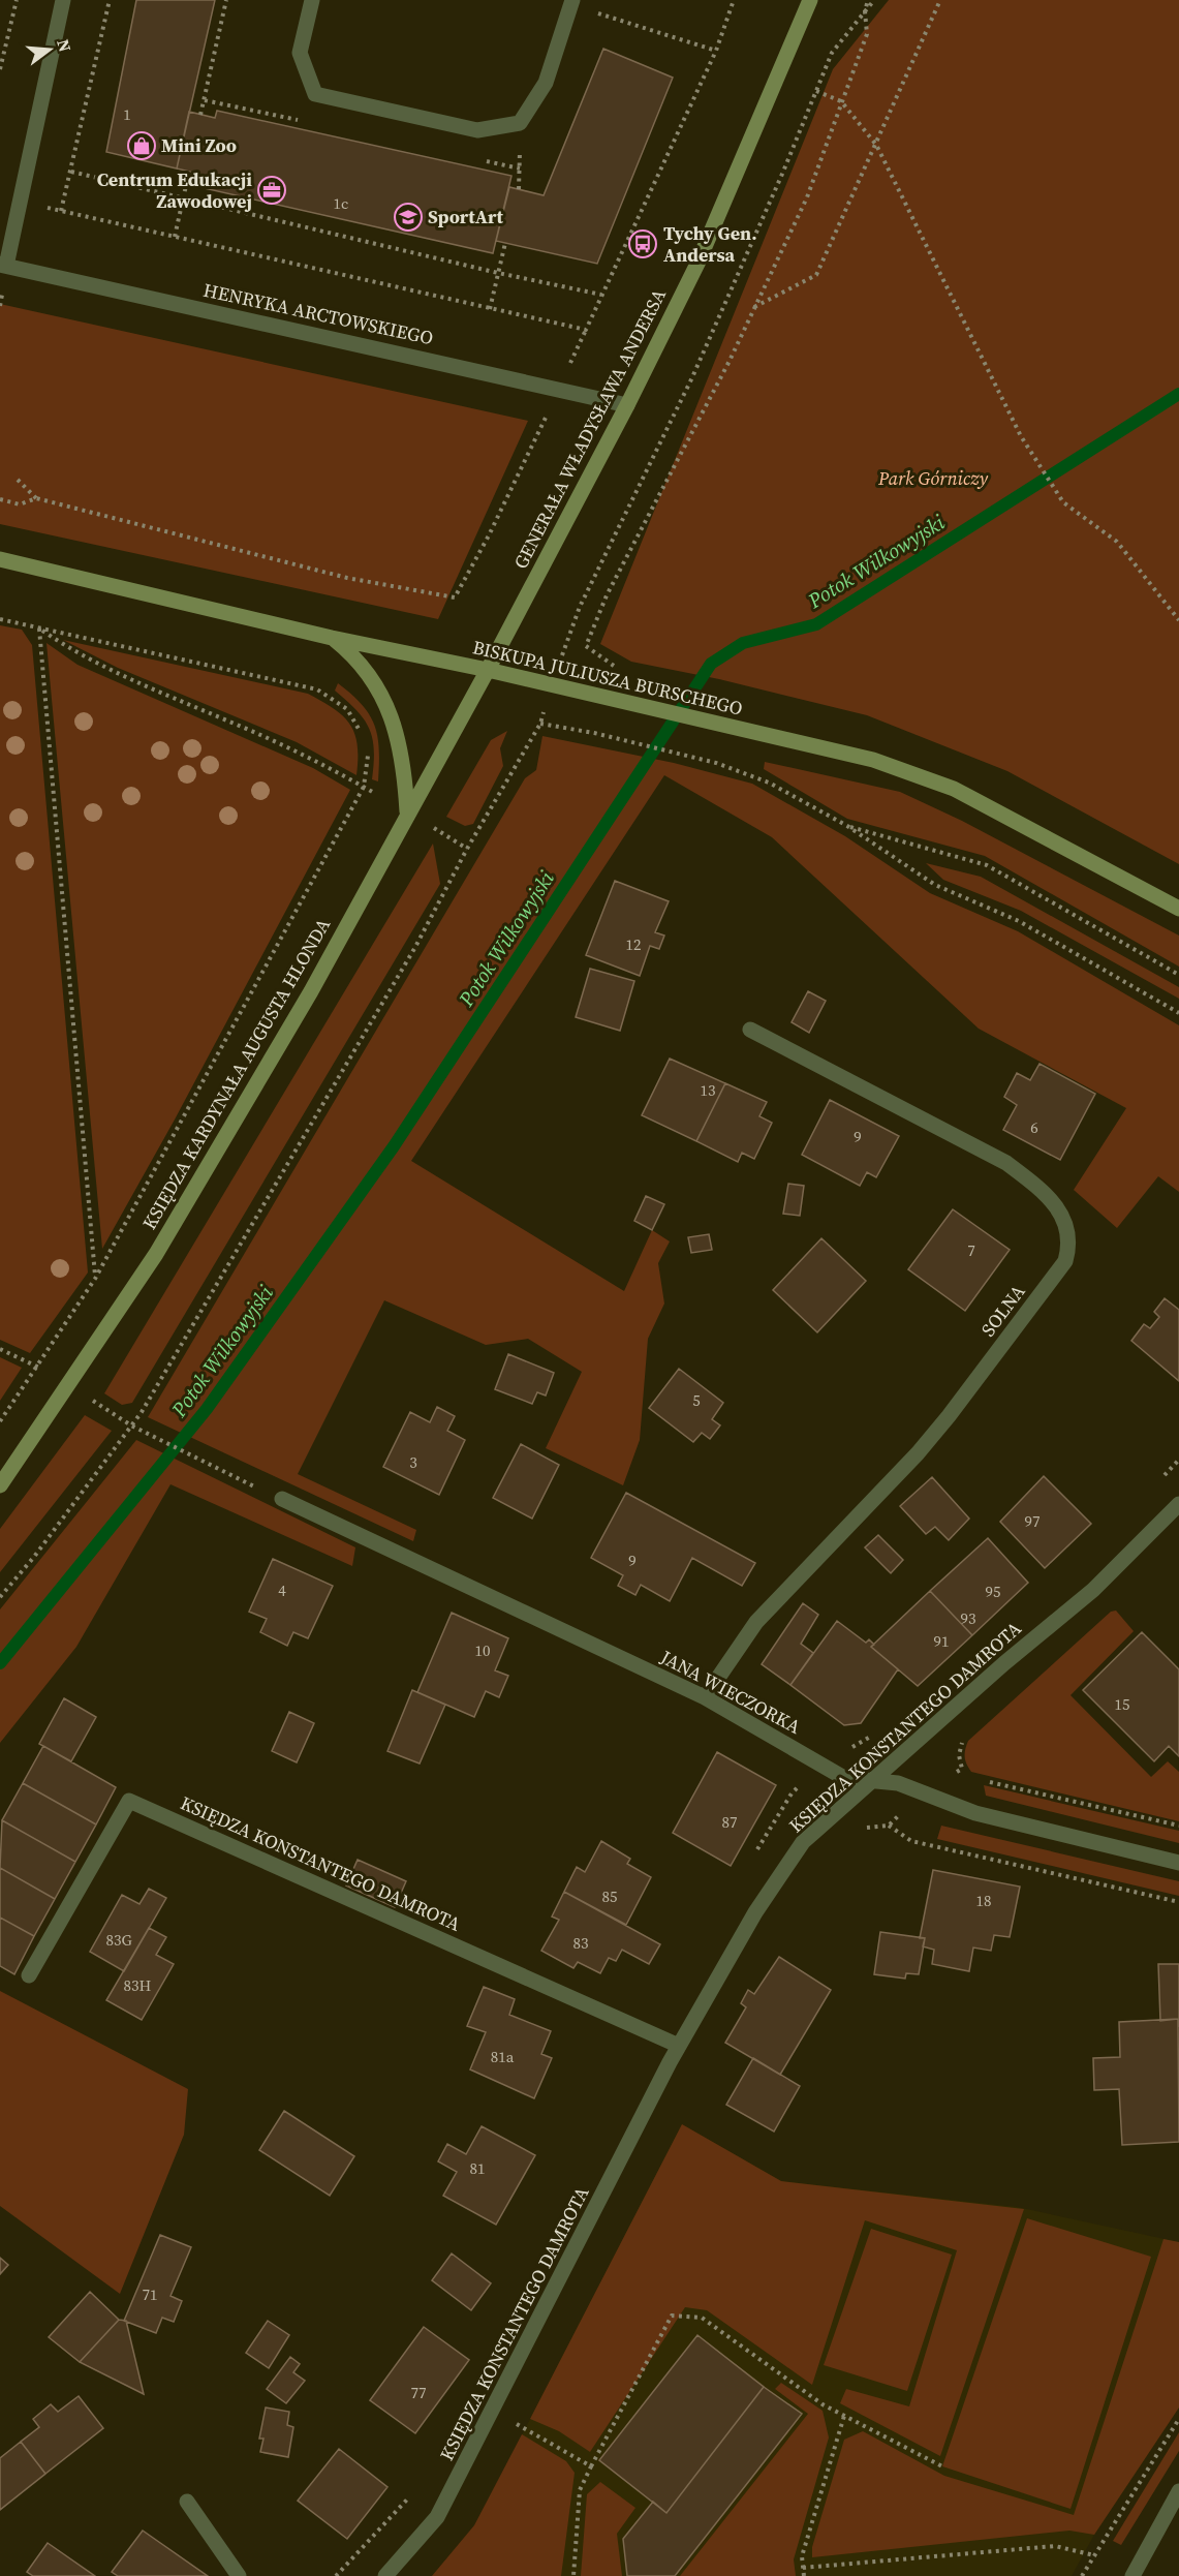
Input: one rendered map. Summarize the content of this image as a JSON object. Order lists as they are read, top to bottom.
{
  "streets": {
    "street": [
      "HENRYKA ARCTOWSKIEGO",
      "GENERAŁA WŁADYSŁAWA ANDERSA",
      "BISKUPA JULIUSZA BURSCHEGO",
      "KSIĘDZA KARDYNAŁA AUGUSTA HLONDA",
      "SOLNA",
      "JANA WIECZORKA",
      "KSIĘDZA KONSTANTEGO DAMROTA"
    ]
  },
  "crossings": [
    ["HENRYKA ARCTOWSKIEGO", "GENERAŁA WŁADYSŁAWA ANDERSA"],
    ["GENERAŁA WŁADYSŁAWA ANDERSA", "BISKUPA JULIUSZA BURSCHEGO"],
    ["GENERAŁA WŁADYSŁAWA ANDERSA", "KSIĘDZA KARDYNAŁA AUGUSTA HLONDA"],
    ["BISKUPA JULIUSZA BURSCHEGO", "KSIĘDZA KARDYNAŁA AUGUSTA HLONDA"],
    ["SOLNA", "JANA WIECZORKA"],
    ["JANA WIECZORKA", "KSIĘDZA KONSTANTEGO DAMROTA"]
  ],
  "water": ["Potok Wilkowyjski"],
  "parks": ["Park Górniczy"],
  "places": {
    "shop": ["Mini Zoo"],
    "office": ["Centrum Edukacji Zawodowej"],
    "school or university": ["SportArt"],
    "bus stop": ["Tychy Gen. Andersa"]
  },
  "house_numbers": [
    "1",
    "1c",
    "12",
    "13",
    "6",
    "9",
    "7",
    "5",
    "3",
    "97",
    "9",
    "4",
    "95",
    "93",
    "91",
    "10",
    "15",
    "87",
    "85",
    "18",
    "83G",
    "83",
    "83H",
    "81a",
    "81",
    "71",
    "77"
  ],
  "north": "right"
}
